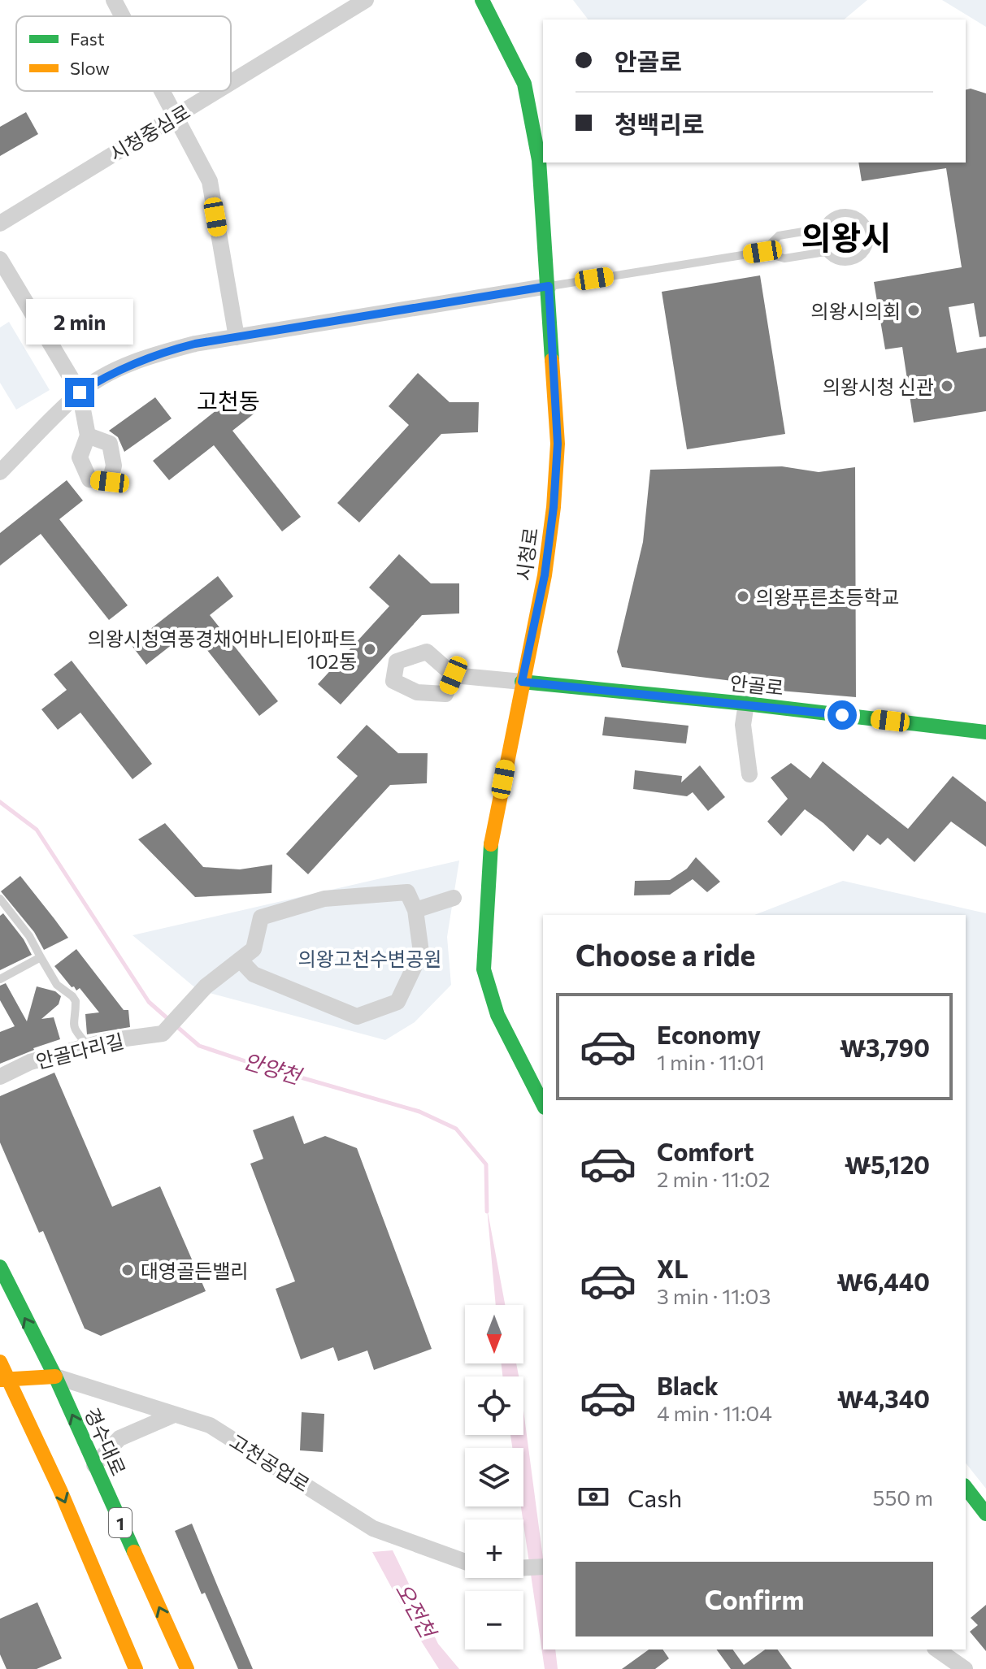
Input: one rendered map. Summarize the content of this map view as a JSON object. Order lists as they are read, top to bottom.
{
  "streets": {
    "street": [
      "시청중심로",
      "시청로",
      "안골로",
      "안골다리길",
      "경수대로",
      "고천공업로",
      "1"
    ]
  },
  "crossings": [
    ["시청로", "안골로"],
    ["경수대로", "고천공업로"]
  ],
  "districts": ["의왕시", "고천동"],
  "water": ["안양천", "오전천"],
  "parks": ["의왕고천수변공원"],
  "places": [
    "의왕시의회",
    "의왕시청 신관",
    "의왕푸른초등학교",
    "의왕시청역풍경채어바니티아파트 102동",
    "대영골든밸리"
  ],
  "legend": ["Fast", "Slow"],
  "north": "bottom",
  "page": {
    "banner": ["안골로", "청백리로"],
    "bubble": "2 min",
    "heading": "Choose a ride",
    "list": [
      {
        "name": "Economy",
        "note": "1 min · 11:01",
        "value": "₩3,790"
      },
      {
        "name": "Comfort",
        "note": "2 min · 11:02",
        "value": "₩5,120"
      },
      {
        "name": "XL",
        "note": "3 min · 11:03",
        "value": "₩6,440"
      },
      {
        "name": "Black",
        "note": "4 min · 11:04",
        "value": "₩4,340"
      }
    ],
    "map_buttons": ["+", "−"],
    "pay": ["Cash", "550 m"],
    "buttons": "Confirm"
  }
}
